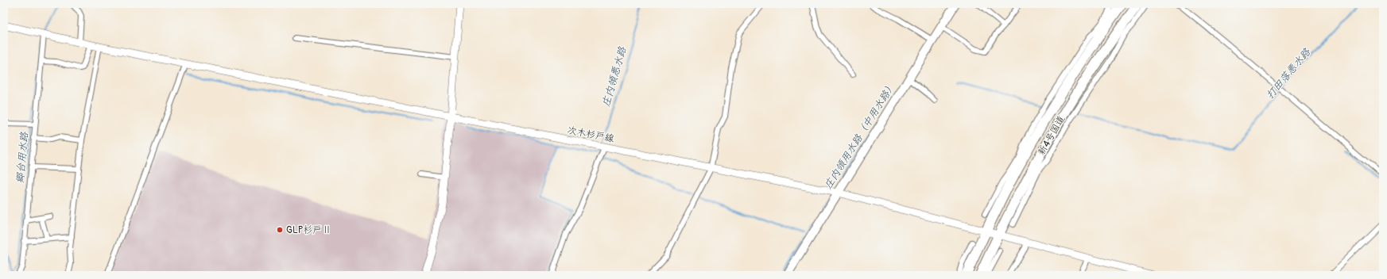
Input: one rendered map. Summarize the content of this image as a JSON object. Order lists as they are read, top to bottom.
{
  "streets": {
    "highway": ["新4号国道"],
    "street": ["次木杉戸線"]
  },
  "crossings": [
    ["次木杉戸線", "新4号国道"]
  ],
  "water": [
    "打田落悪水路",
    "庄内領悪水路",
    "庄内領用水路（中用水路）",
    "郷台用水路"
  ],
  "places": ["GLP杉戸Ⅱ"]
}
